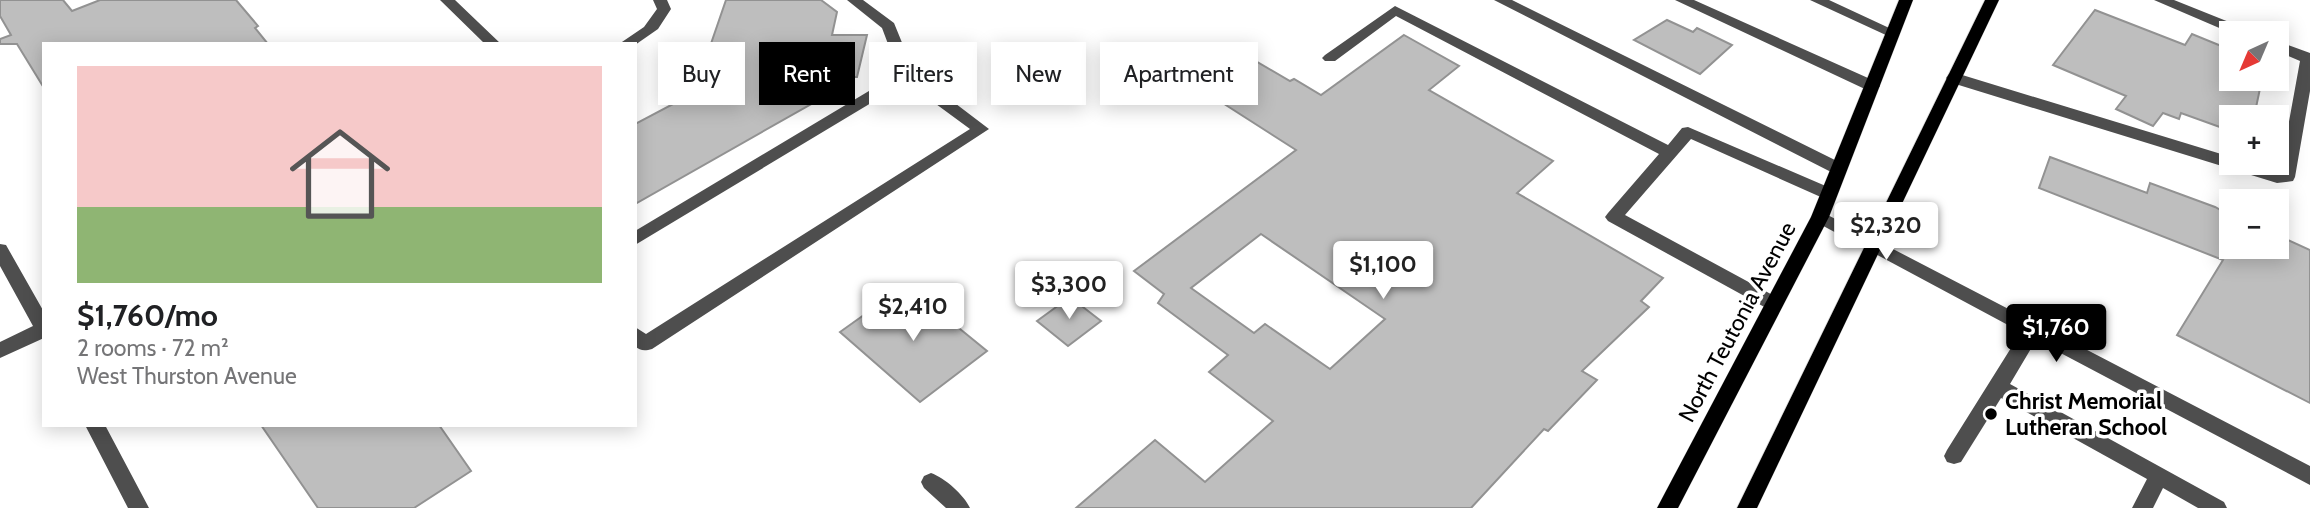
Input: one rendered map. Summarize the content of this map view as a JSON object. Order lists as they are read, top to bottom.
{
  "streets": {
    "main road": ["North Teutonia Avenue"]
  },
  "places": ["Christ Memorial Lutheran School"],
  "north": "bottom left",
  "page": {
    "map_buttons": ["+", "−"],
    "chip": [
      "Buy",
      "Rent",
      "Filters",
      "New",
      "Apartment"
    ],
    "list": [
      {
        "name": "$1,760/mo",
        "note": "2 rooms · 72 m² · West Thurston Avenue"
      }
    ],
    "price": [
      "$2,320",
      "$1,100",
      "$3,300",
      "$2,410",
      "$1,760"
    ]
  }
}
